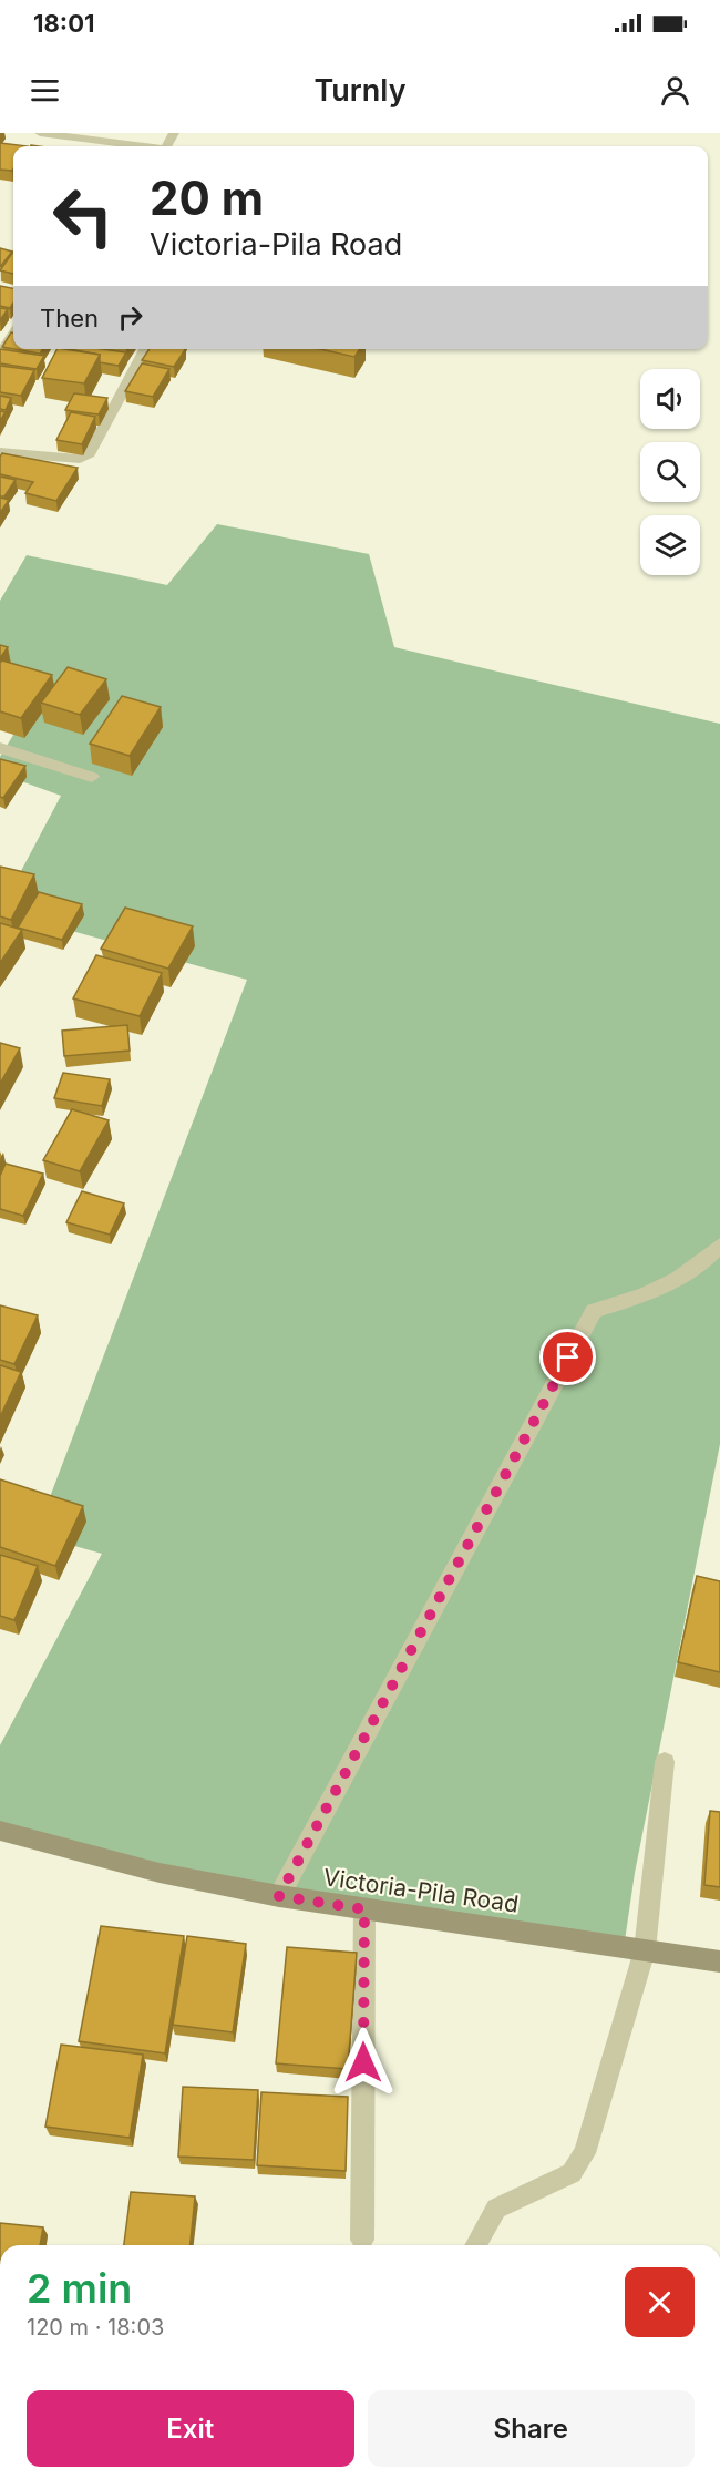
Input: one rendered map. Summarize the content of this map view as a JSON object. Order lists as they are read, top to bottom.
{
  "streets": {
    "main road": ["Victoria-Pila Road"]
  },
  "page": {
    "status": "18:01",
    "header": "Turnly",
    "turn": ["20 m", "Victoria-Pila Road"],
    "then": "Then",
    "heading": ["2 min", "120 m · 18:03"],
    "buttons": ["Exit", "Share"]
  }
}
